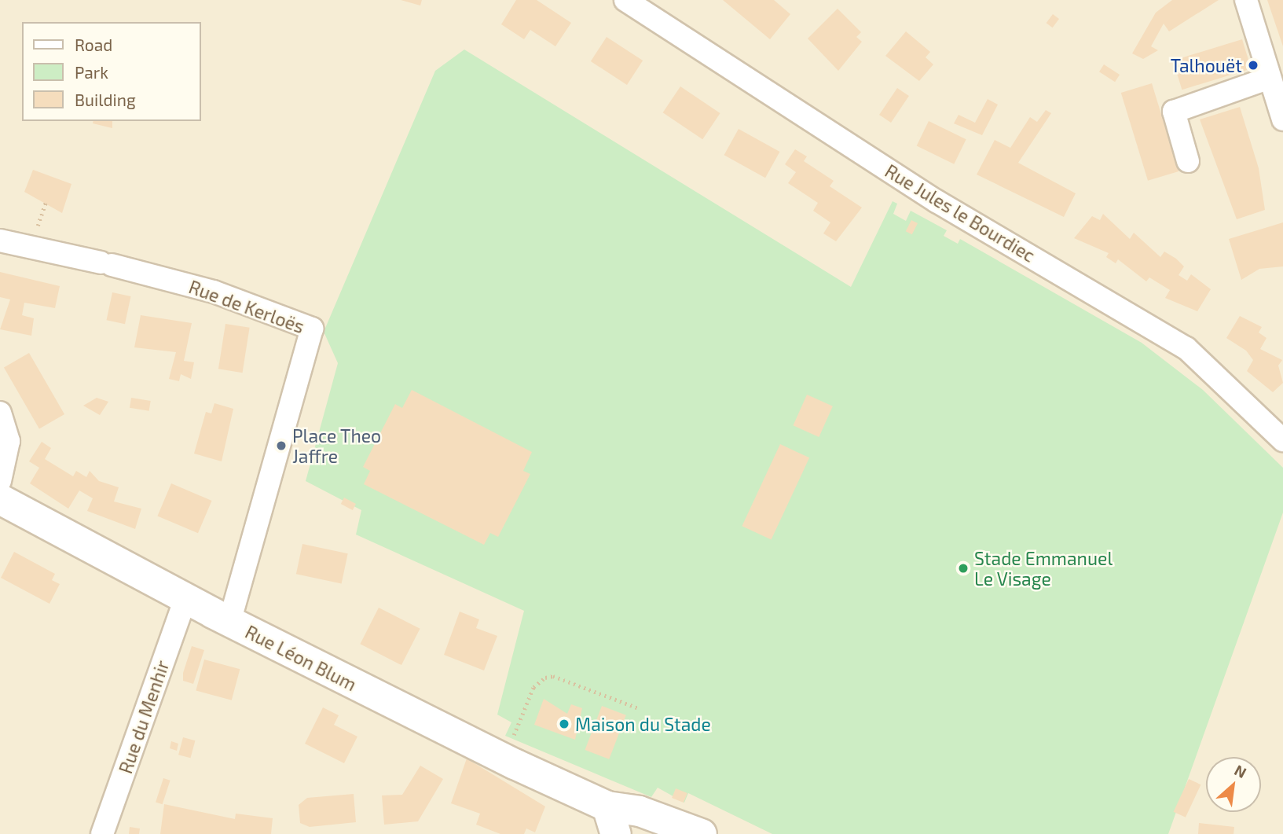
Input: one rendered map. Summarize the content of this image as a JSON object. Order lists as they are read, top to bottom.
{
  "streets": {
    "street": [
      "Rue Jules le Bourdiec",
      "Rue de Kerloës",
      "Rue Léon Blum",
      "Rue du Menhir"
    ]
  },
  "crossings": [
    ["Rue de Kerloës", "Rue Léon Blum"],
    ["Rue Léon Blum", "Rue du Menhir"]
  ],
  "places": [
    "Talhouët",
    "Place Theo Jaffre",
    "Stade Emmanuel Le Visage",
    "Maison du Stade"
  ],
  "legend": ["Road", "Park", "Building"],
  "north": "top right"
}
